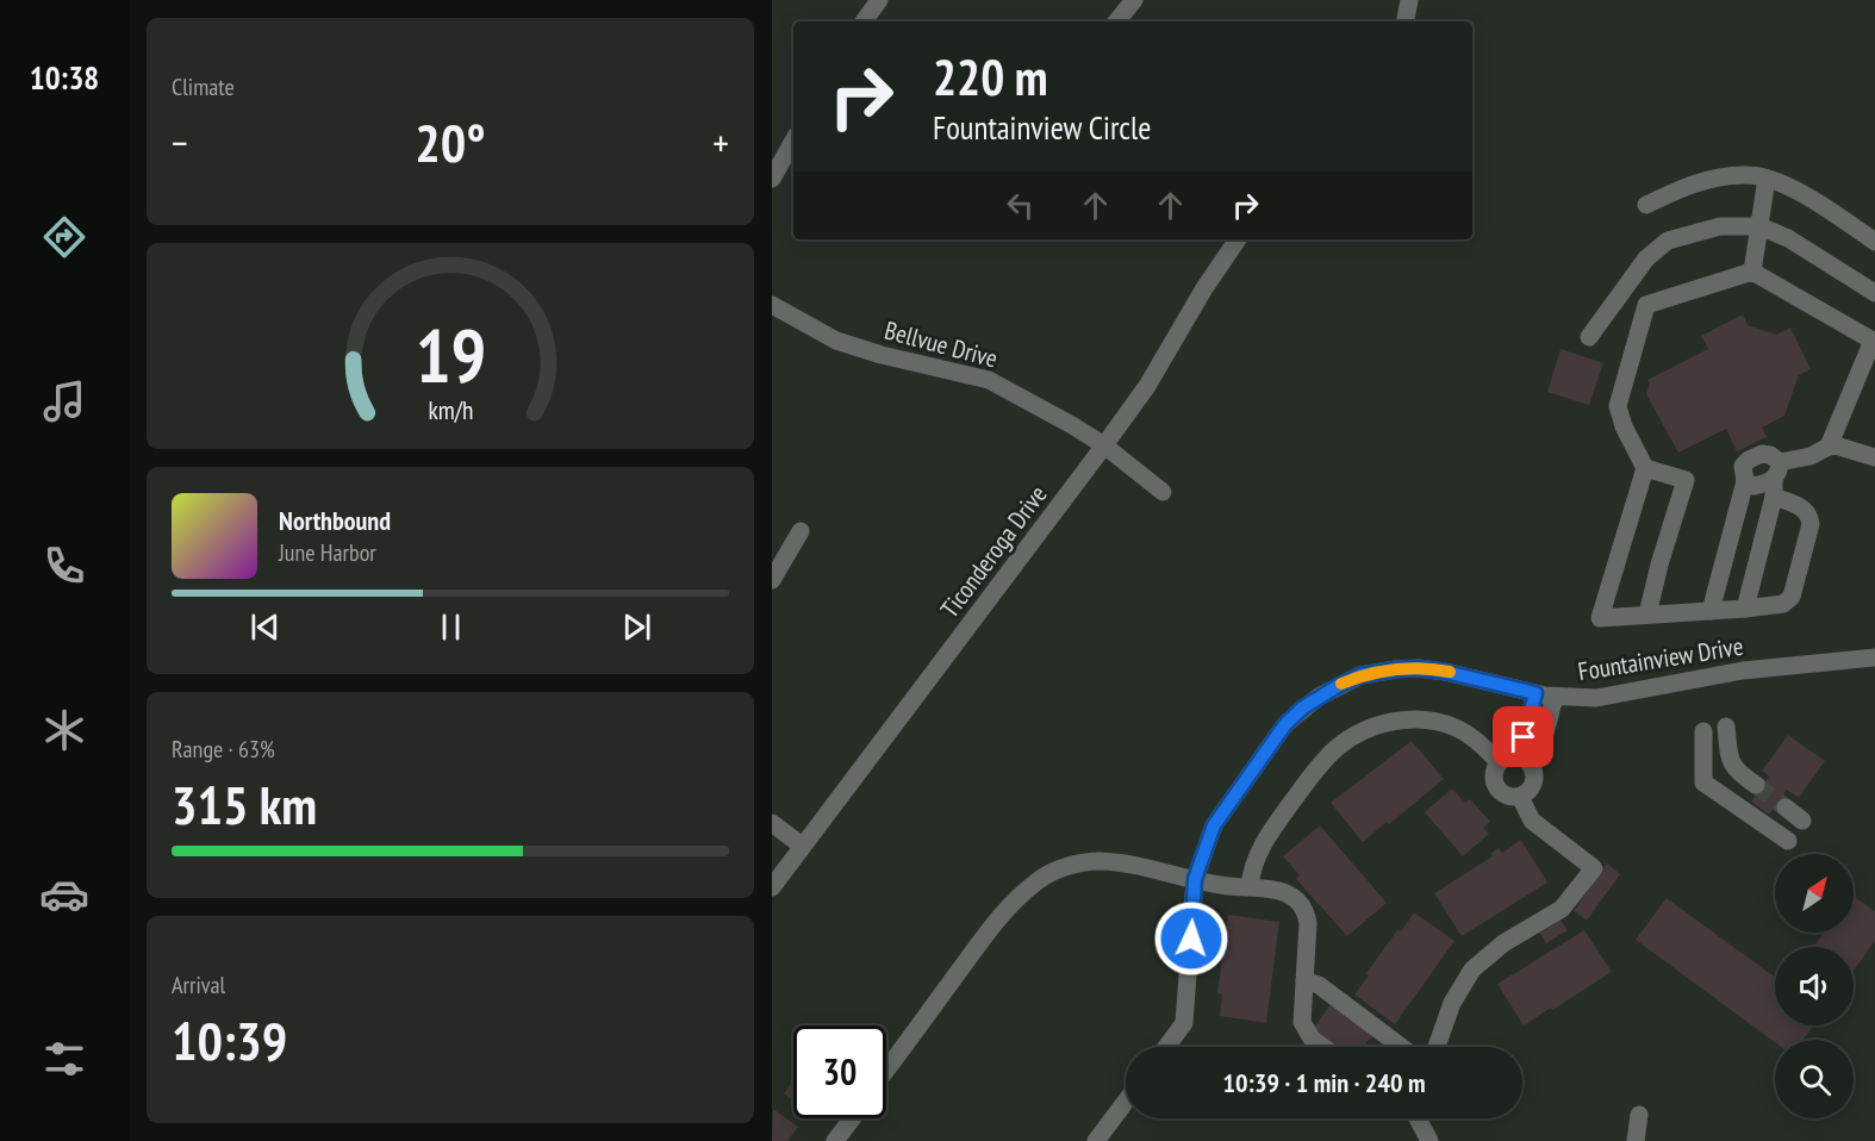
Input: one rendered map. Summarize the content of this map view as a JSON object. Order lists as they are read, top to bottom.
{
  "streets": {
    "street": ["Bellvue Drive", "Ticonderoga Drive", "Fountainview Drive"]
  },
  "crossings": [
    ["Bellvue Drive", "Ticonderoga Drive"]
  ],
  "north": "top right",
  "page": {
    "tabs": "10:38",
    "tile": [
      "Climate",
      ["Range · 63%", "315 km"],
      ["Arrival", "10:39"]
    ],
    "turn": ["220 m", "Fountainview Circle"],
    "heat": ["−", "20°", "+"],
    "song": ["Northbound", "June Harbor"],
    "limit": "30",
    "trip": "10:39 · 1 min · 240 m",
    "gauge": ["19", "km/h"]
  }
}
